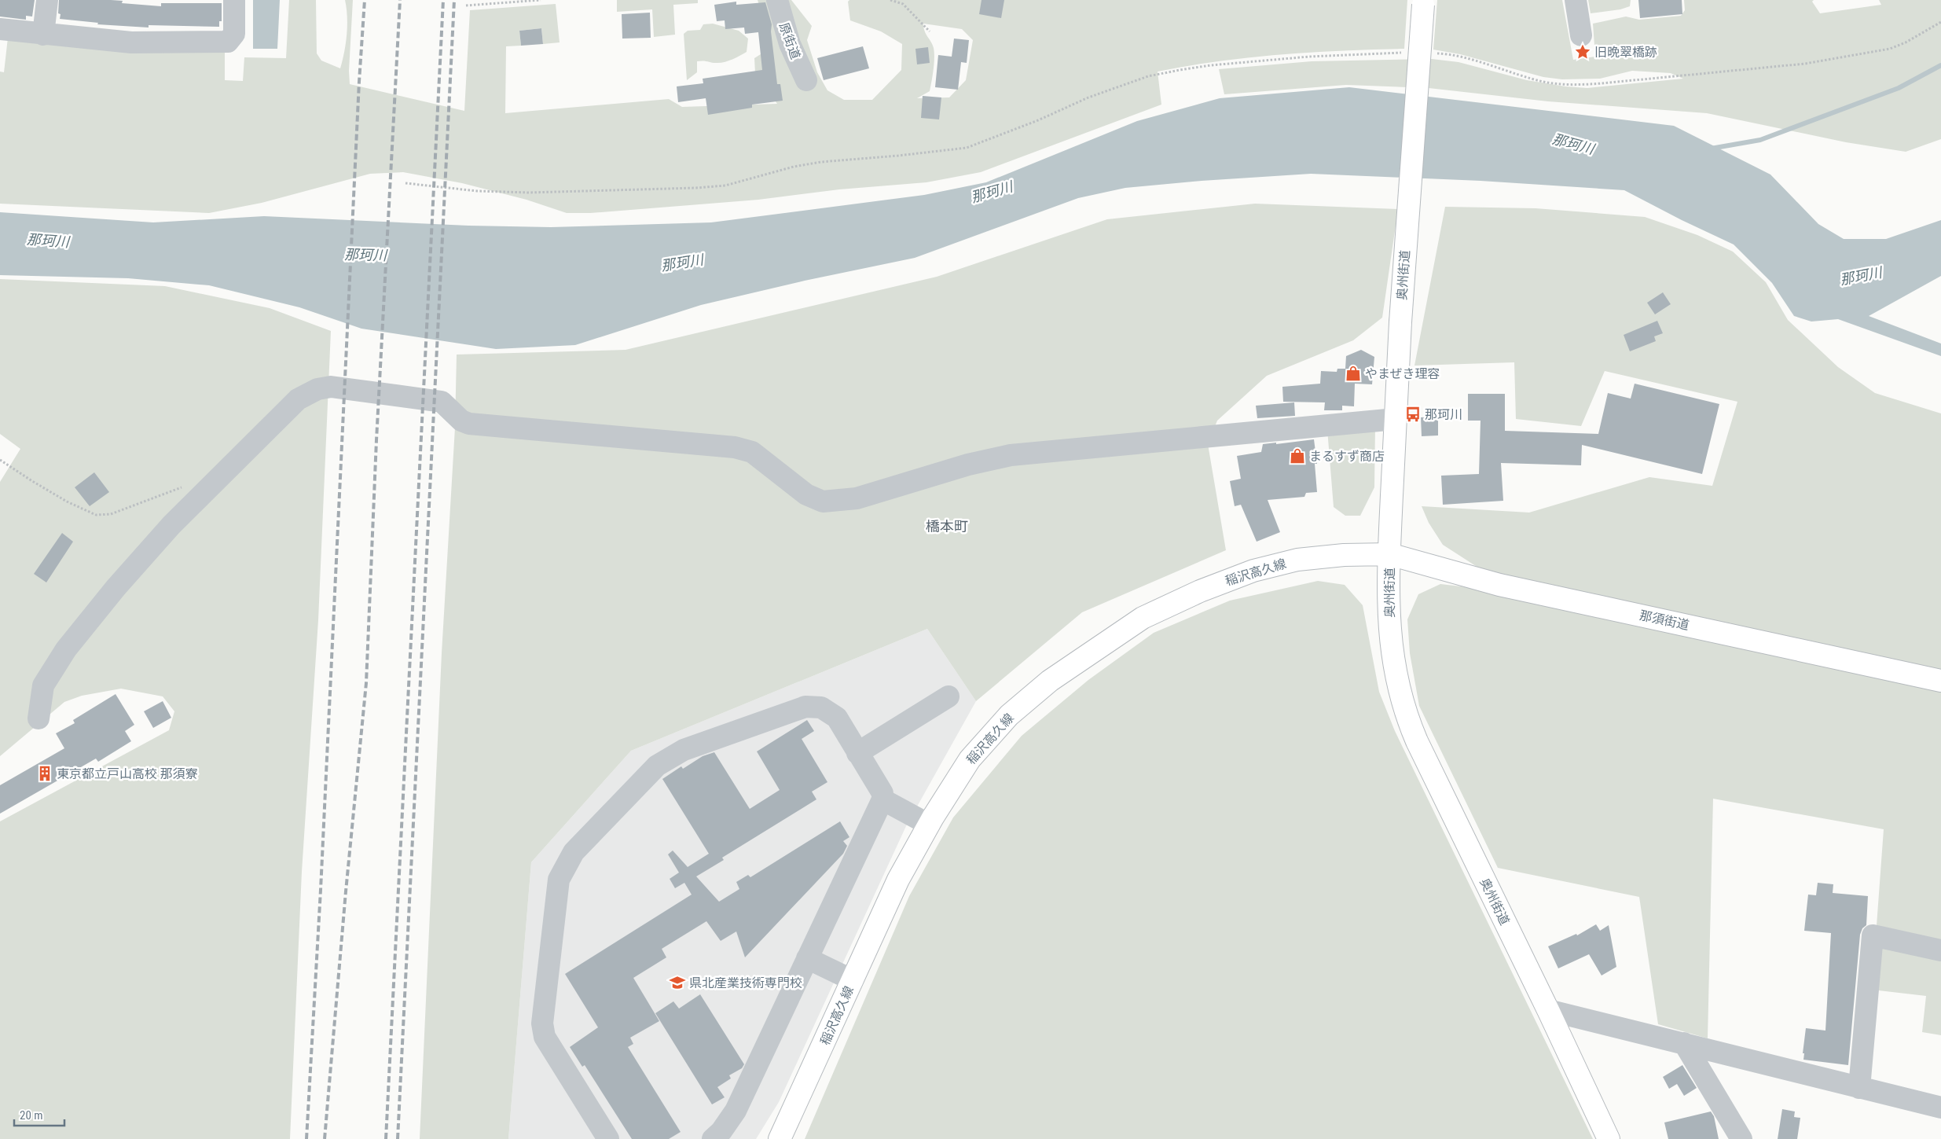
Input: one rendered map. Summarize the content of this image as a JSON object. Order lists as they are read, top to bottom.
{
  "streets": {
    "main road": ["奥州街道", "稲沢高久線", "那須街道"],
    "street": ["原街道"]
  },
  "crossings": [
    ["奥州街道", "稲沢高久線"],
    ["奥州街道", "那須街道"],
    ["稲沢高久線", "那須街道"]
  ],
  "districts": ["橋本町"],
  "water": ["那珂川"],
  "places": {
    "place": ["旧晩翠橋跡"],
    "shop": ["やまぜき理容", "まるすず商店"],
    "bus stop": ["那珂川"],
    "building": ["東京都立戸山高校 那須寮"],
    "school or university": ["県北産業技術専門校"]
  },
  "scale_bar": "20 m"
}
